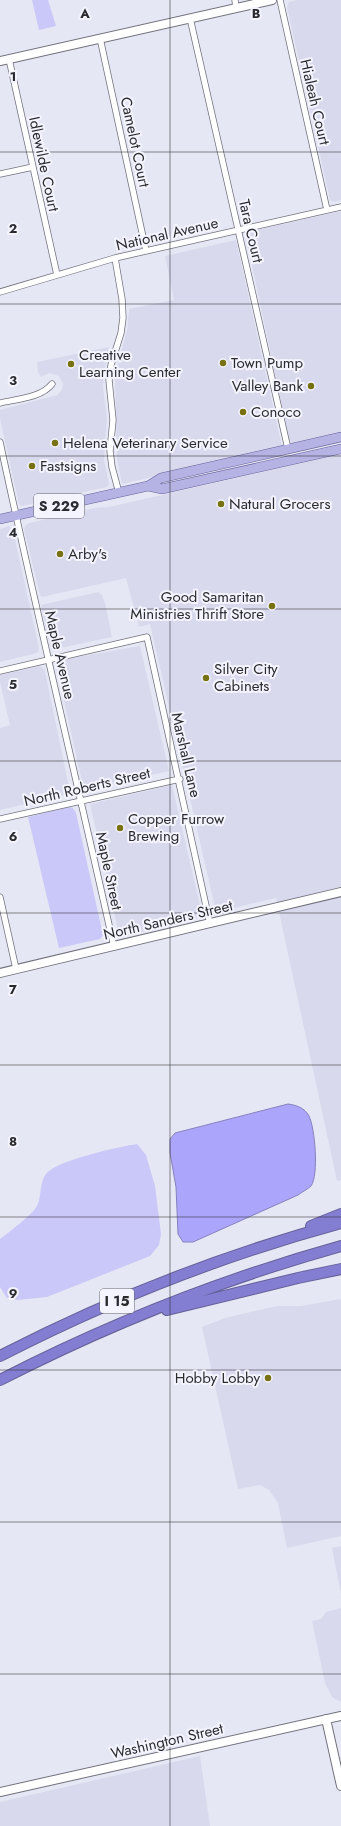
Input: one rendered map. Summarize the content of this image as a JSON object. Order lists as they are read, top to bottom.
{
  "streets": {
    "highway": ["I 15"],
    "main road": ["S 229"],
    "street": [
      "Hialeah Court",
      "Camelot Court",
      "Idlewilde Court",
      "Tara Court",
      "National Avenue",
      "Maple Avenue",
      "Marshall Lane",
      "North Roberts Street",
      "Maple Street",
      "North Sanders Street",
      "Washington Street"
    ]
  },
  "crossings": [
    ["Hialeah Court", "National Avenue"],
    ["Camelot Court", "National Avenue"],
    ["Idlewilde Court", "National Avenue"],
    ["Tara Court", "National Avenue"],
    ["Tara Court", "S 229"],
    ["S 229", "Maple Avenue"],
    ["Maple Avenue", "Marshall Lane"],
    ["Maple Avenue", "North Roberts Street"],
    ["Maple Avenue", "Maple Street"],
    ["Marshall Lane", "North Roberts Street"],
    ["Marshall Lane", "North Sanders Street"],
    ["North Roberts Street", "Maple Street"],
    ["Maple Street", "North Sanders Street"]
  ],
  "places": [
    "Town Pump",
    "Creative Learning Center",
    "Valley Bank",
    "Conoco",
    "Helena Veterinary Service",
    "Fastsigns",
    "Natural Grocers",
    "Arby's",
    "Good Samaritan Ministries Thrift Store",
    "Silver City Cabinets",
    "Copper Furrow Brewing",
    "Hobby Lobby"
  ],
  "grid": {
    "columns": ["A", "B"],
    "rows": [
      "1",
      "2",
      "3",
      "4",
      "5",
      "6",
      "7",
      "8",
      "9"
    ]
  }
}
